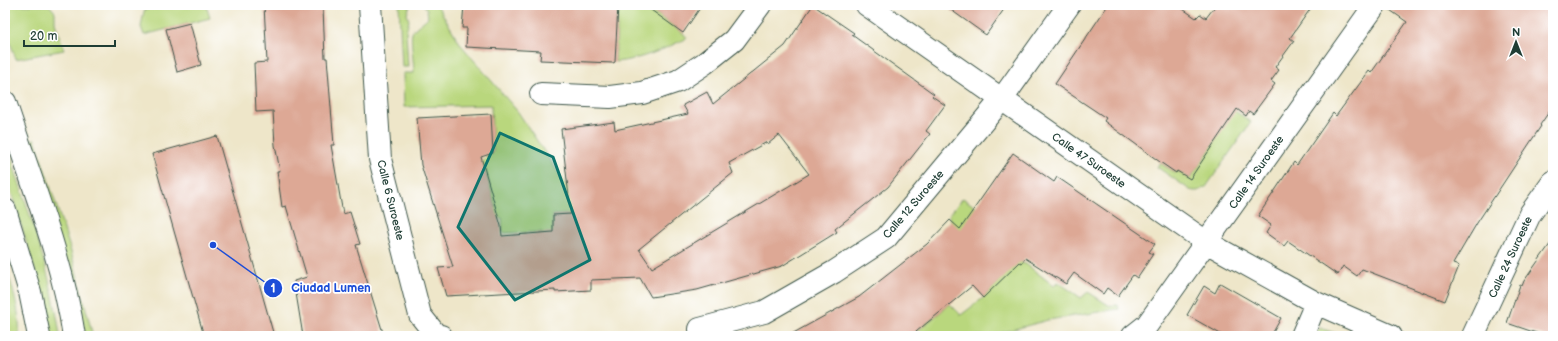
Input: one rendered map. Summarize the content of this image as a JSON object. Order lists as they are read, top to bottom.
{
  "streets": {
    "street": [
      "Calle 47 Suroeste",
      "Calle 14 Suroeste",
      "Calle 6 Suroeste",
      "Calle 12 Suroeste",
      "Calle 24 Suroeste"
    ]
  },
  "crossings": [
    ["Calle 47 Suroeste", "Calle 14 Suroeste"],
    ["Calle 47 Suroeste", "Calle 12 Suroeste"]
  ],
  "places": ["Ciudad Lumen"],
  "scale_bar": "20 m",
  "north": "top"
}
